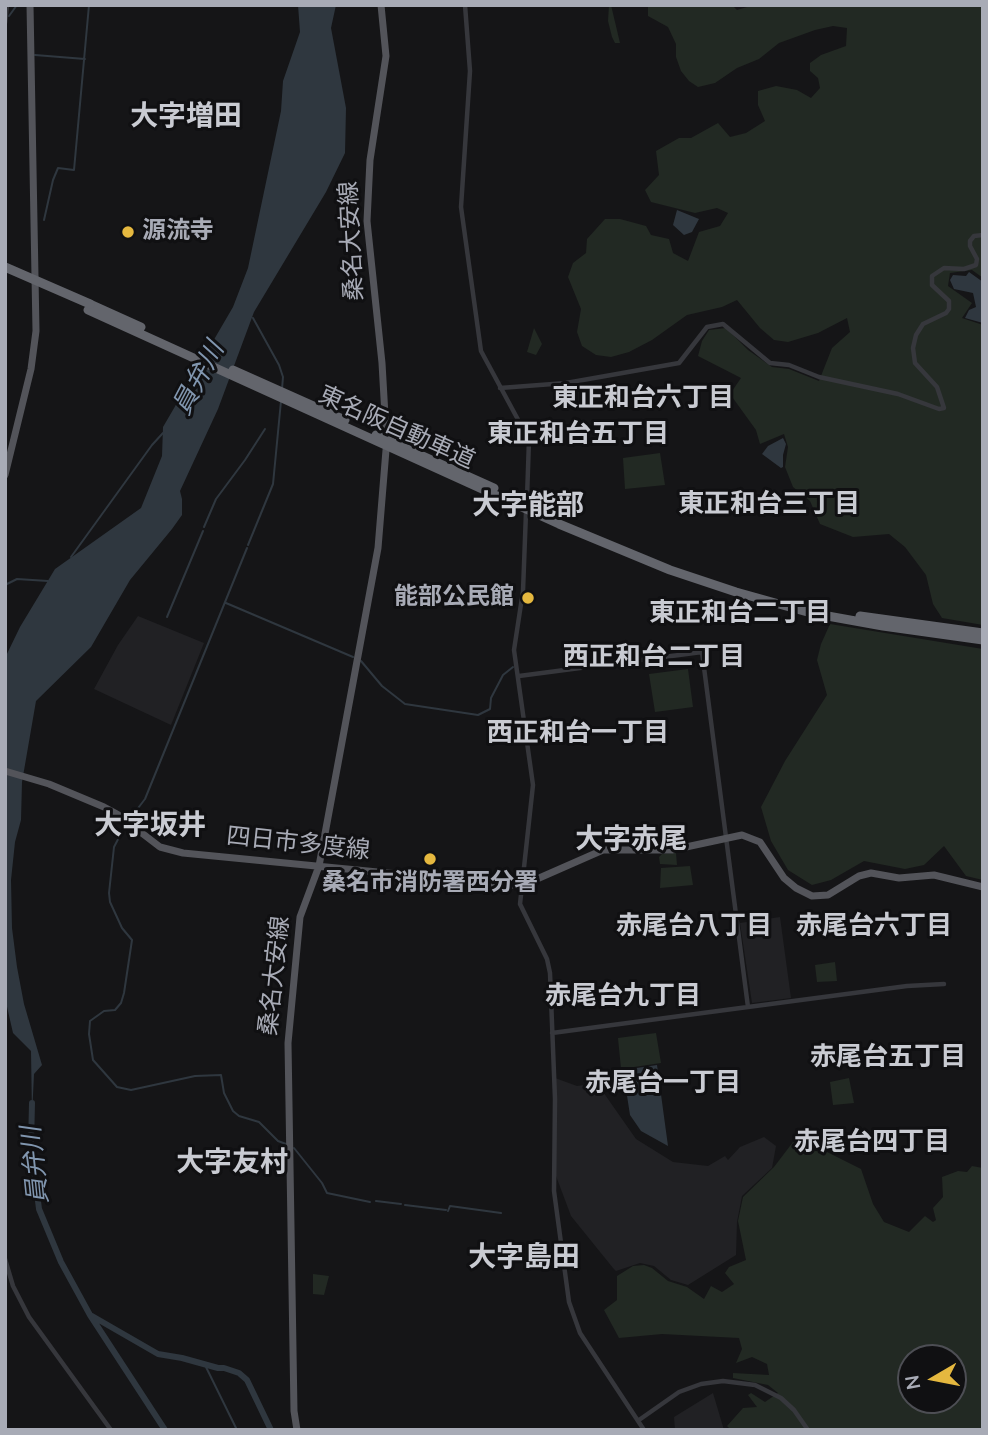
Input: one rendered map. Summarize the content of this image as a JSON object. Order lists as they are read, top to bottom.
{
  "streets": {
    "highway": ["東名阪自動車道"],
    "main road": ["桑名大安線", "四日市多度線"]
  },
  "crossings": [
    ["桑名大安線", "四日市多度線"]
  ],
  "districts": [
    "大字増田",
    "東正和台六丁目",
    "東正和台五丁目",
    "東正和台三丁目",
    "大字能部",
    "東正和台二丁目",
    "西正和台二丁目",
    "西正和台一丁目",
    "大字坂井",
    "大字赤尾",
    "赤尾台八丁目",
    "赤尾台六丁目",
    "赤尾台九丁目",
    "赤尾台五丁目",
    "赤尾台一丁目",
    "赤尾台四丁目",
    "大字友村",
    "大字島田"
  ],
  "water": ["員弁川"],
  "places": ["源流寺", "能部公民館", "桑名市消防署西分署"],
  "north": "left"
}
